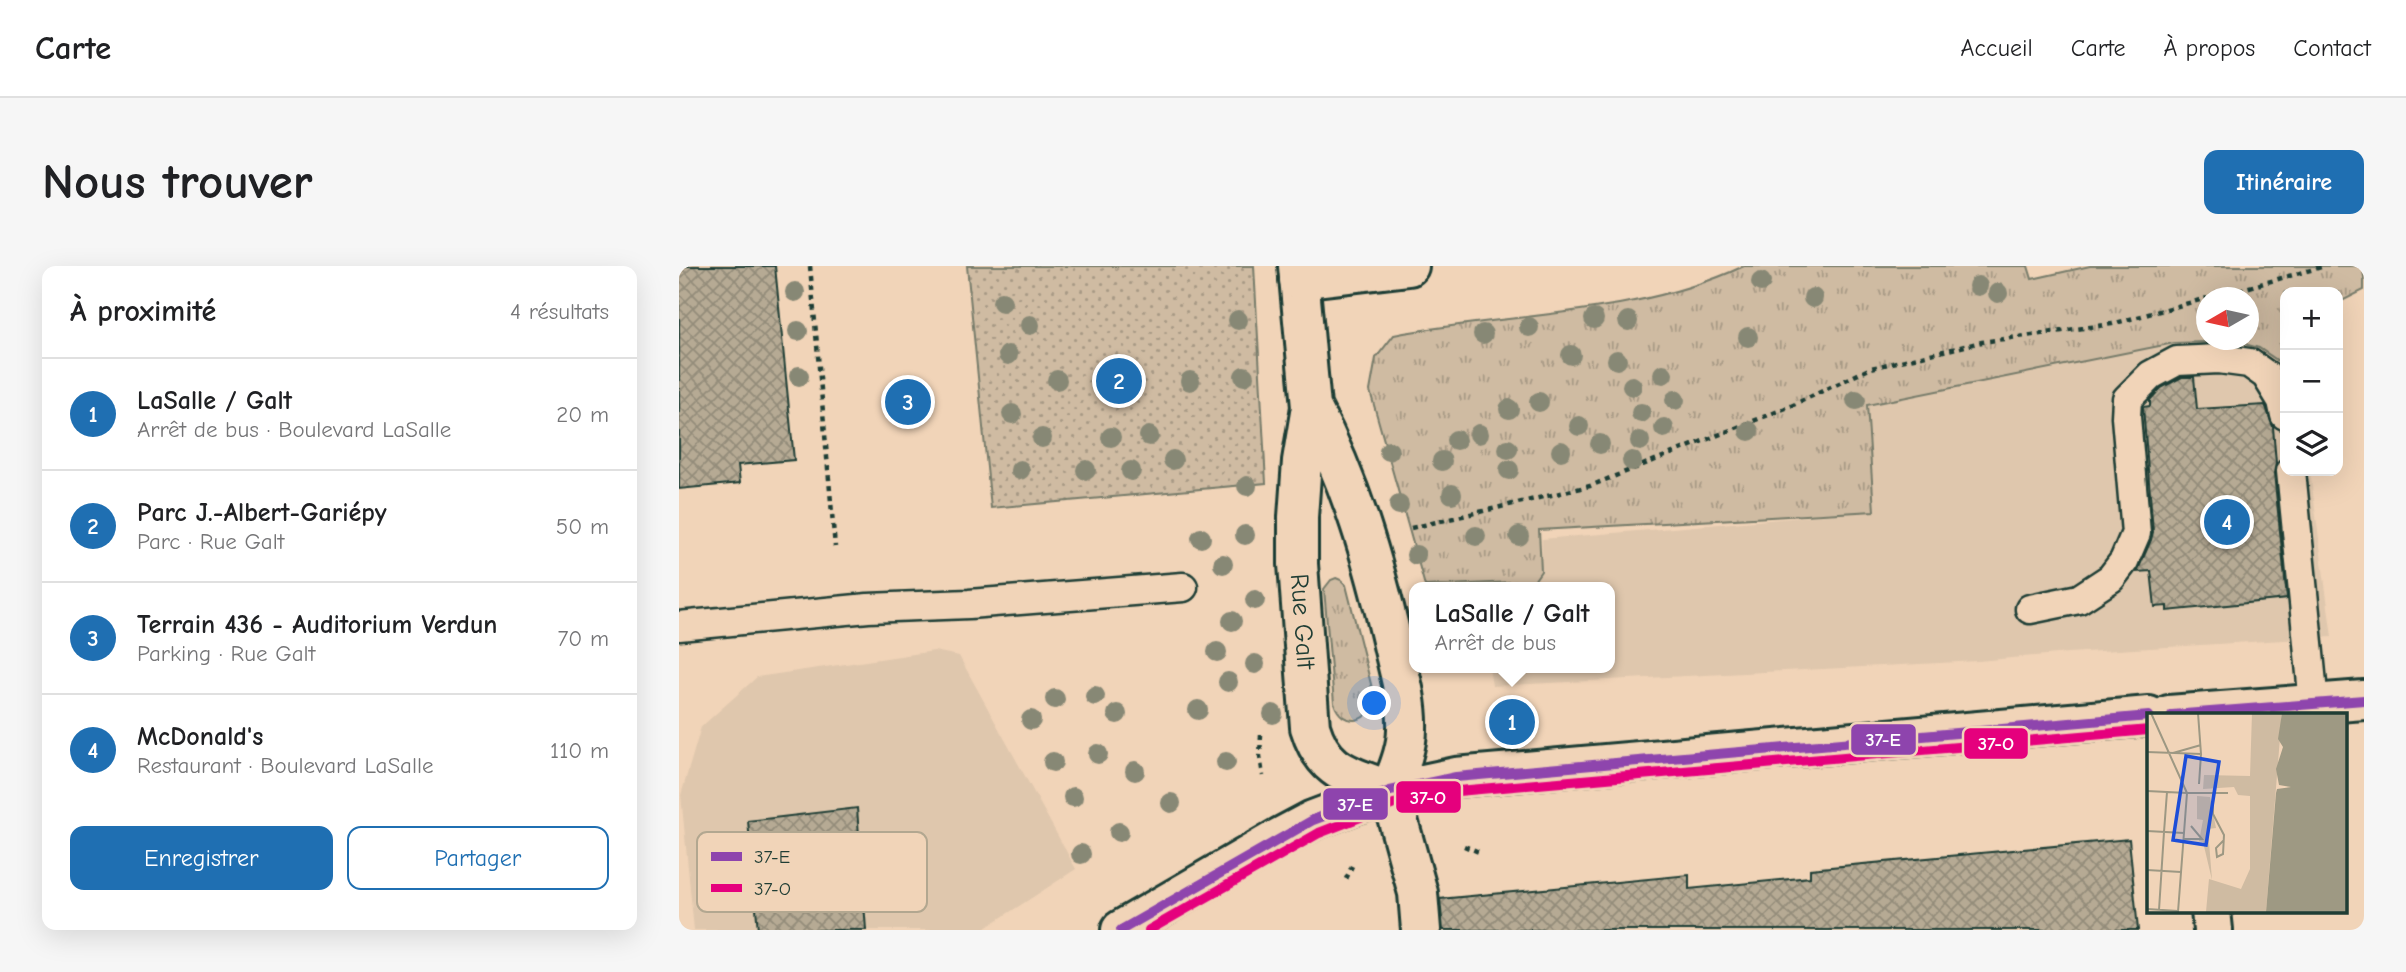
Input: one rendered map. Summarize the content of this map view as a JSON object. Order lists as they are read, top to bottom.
{
  "streets": {
    "main road": ["Rue Galt"]
  },
  "lines": ["transit line 37-E", "transit line 37-O"],
  "legend": ["37-E", "37-O"],
  "north": "left",
  "page": {
    "header": "Carte",
    "nav": [
      "Accueil",
      "Carte",
      "À propos",
      "Contact"
    ],
    "buttons": [
      "Itinéraire",
      ["Enregistrer", "Partager"]
    ],
    "title": "Nous trouver",
    "heading": ["À proximité", "4 résultats"],
    "map_buttons": ["+", "−"],
    "pins": [
      "2",
      "3",
      "4",
      "1"
    ],
    "list": [
      {
        "mark": "1",
        "name": "LaSalle / Galt",
        "note": "Arrêt de bus · Boulevard LaSalle",
        "value": "20 m"
      },
      {
        "mark": "2",
        "name": "Parc J.-Albert-Gariépy",
        "note": "Parc · Rue Galt",
        "value": "50 m"
      },
      {
        "mark": "3",
        "name": "Terrain 436 - Auditorium Verdun",
        "note": "Parking · Rue Galt",
        "value": "70 m"
      },
      {
        "mark": "4",
        "name": "McDonald's",
        "note": "Restaurant · Boulevard LaSalle",
        "value": "110 m"
      }
    ],
    "popup": ["LaSalle / Galt", "Arrêt de bus"]
  }
}
